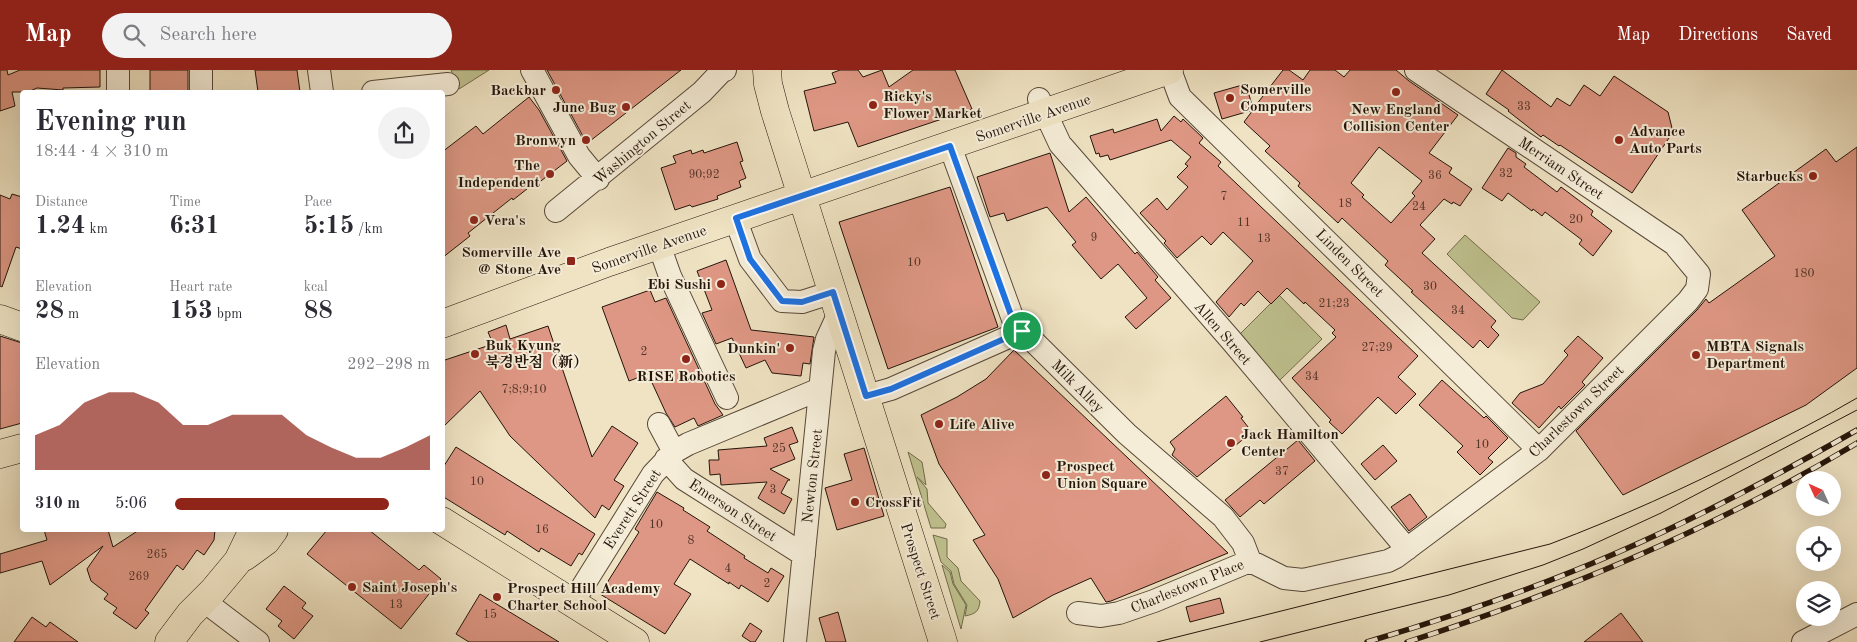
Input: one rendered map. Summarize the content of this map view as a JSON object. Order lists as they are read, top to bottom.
{
  "streets": {
    "main road": ["Somerville Avenue", "Prospect Street"],
    "street": [
      "Washington Street",
      "Merriam Street",
      "Linden Street",
      "Allen Street",
      "Milk Alley",
      "Charlestown Street",
      "Newton Street",
      "Everett Street",
      "Emerson Street",
      "Charlestown Place"
    ]
  },
  "crossings": [
    ["Somerville Avenue", "Linden Street"],
    ["Somerville Avenue", "Allen Street"],
    ["Somerville Avenue", "Milk Alley"],
    ["Somerville Avenue", "Prospect Street"],
    ["Merriam Street", "Charlestown Street"],
    ["Linden Street", "Charlestown Street"],
    ["Allen Street", "Charlestown Street"],
    ["Allen Street", "Charlestown Place"],
    ["Milk Alley", "Charlestown Place"],
    ["Charlestown Street", "Charlestown Place"],
    ["Newton Street", "Everett Street"],
    ["Newton Street", "Emerson Street"],
    ["Newton Street", "Prospect Street"],
    ["Everett Street", "Emerson Street"]
  ],
  "places": {
    "other": [
      "Backbar",
      "New England Collision Center",
      "Somerville Computers",
      "Ricky's Flower Market",
      "June Bug",
      "Bronwyn",
      "Advance Auto Parts",
      "The Independent",
      "Starbucks",
      "Vera's",
      "Ebi Sushi",
      "Dunkin'",
      "Buk Kyung 북경반점（新）",
      "MBTA Signals Department",
      "RISE Robotics",
      "Life Alive",
      "Jack Hamilton Center",
      "Prospect Union Square",
      "CrossFit",
      "Saint Joseph's",
      "Prospect Hill Academy Charter School"
    ],
    "transit": ["Somerville Ave @ Stone Ave"]
  },
  "house_numbers": [
    "33",
    "32",
    "90;92",
    "36",
    "7",
    "18",
    "24",
    "20",
    "11",
    "9",
    "13",
    "10",
    "180",
    "30",
    "21;23",
    "34",
    "27;29",
    "2",
    "34",
    "7;8;9;10",
    "10",
    "25",
    "37",
    "10",
    "3",
    "10",
    "16",
    "8",
    "265",
    "4",
    "269",
    "2",
    "13",
    "15"
  ],
  "north": "top left",
  "page": {
    "header": "Map",
    "search": "Search here",
    "nav": ["Map", "Directions", "Saved"],
    "heading": ["Evening run", "18:44 · 4 × 310 m"],
    "stats": [
      ["Distance", "1.24 km"],
      ["Time", "6:31"],
      ["Pace", "5:15 /km"],
      ["Elevation", "28 m"],
      ["Heart rate", "153 bpm"],
      ["kcal", "88"]
    ],
    "chart": ["Elevation", "292–298 m"],
    "list": [
      {
        "name": "310 m",
        "note": "5:06"
      }
    ]
  }
}
